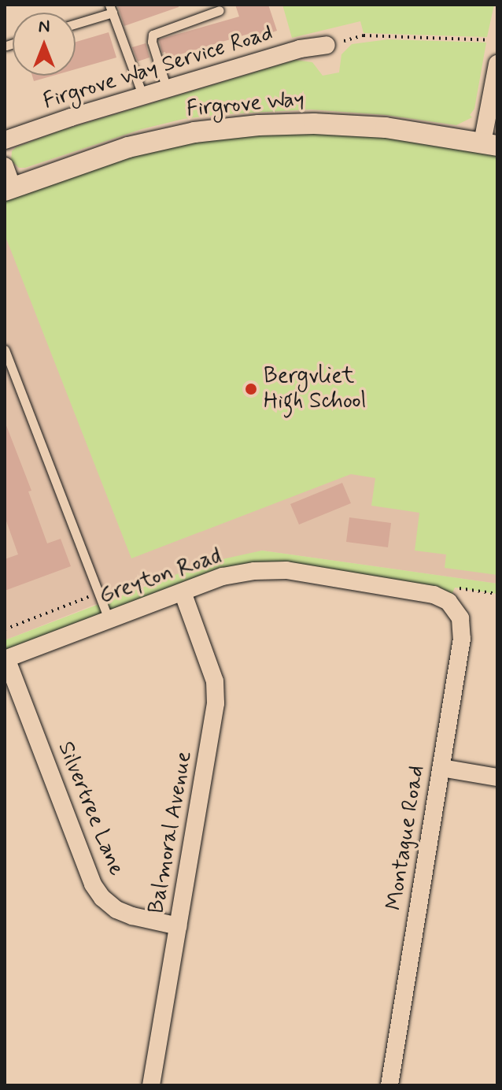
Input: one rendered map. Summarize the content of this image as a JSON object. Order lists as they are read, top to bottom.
{
  "streets": {
    "street": [
      "Firgrove Way Service Road",
      "Firgrove Way",
      "Greyton Road",
      "Silvertree Lane",
      "Balmoral Avenue",
      "Montague Road"
    ]
  },
  "crossings": [
    ["Greyton Road", "Silvertree Lane"],
    ["Greyton Road", "Balmoral Avenue"],
    ["Greyton Road", "Montague Road"],
    ["Silvertree Lane", "Balmoral Avenue"]
  ],
  "places": ["Bergvliet High School"],
  "north": "top"
}
